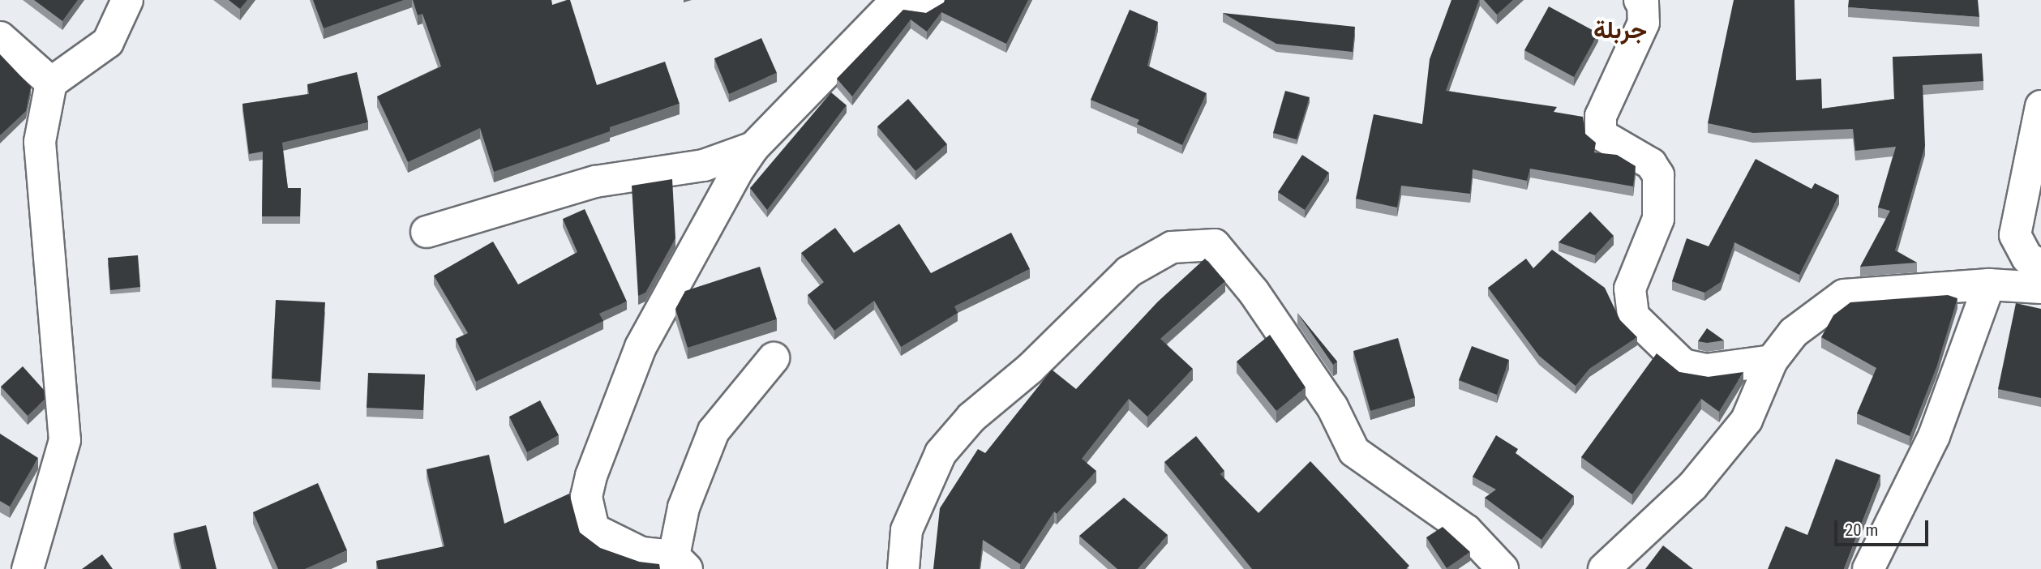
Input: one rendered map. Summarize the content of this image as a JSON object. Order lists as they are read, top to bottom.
{
  "districts": ["جربلة"],
  "scale_bar": "20 m"
}
